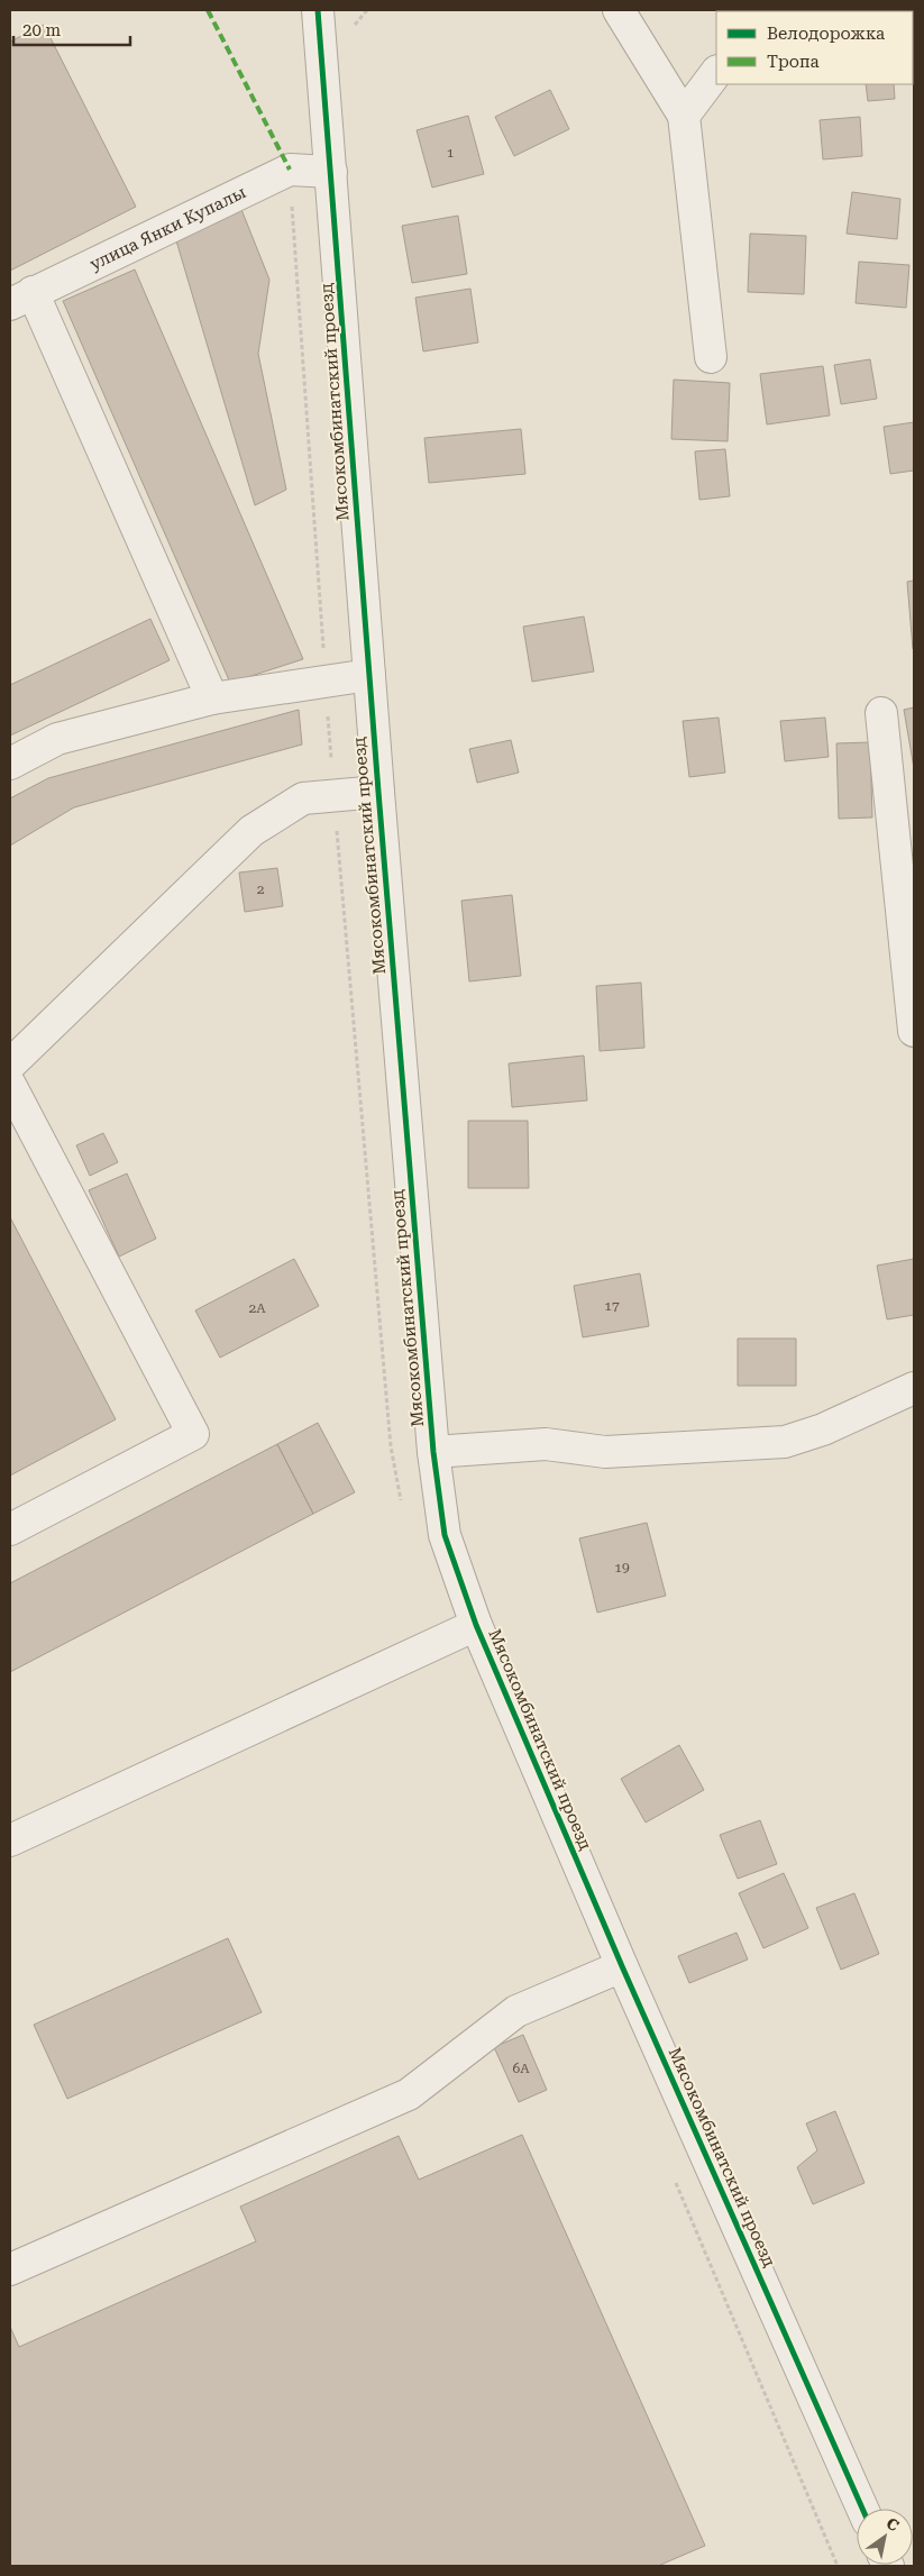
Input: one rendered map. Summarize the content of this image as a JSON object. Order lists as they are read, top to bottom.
{
  "streets": {
    "street": ["улица Янки Купалы", "Мясокомбинатский проезд"]
  },
  "crossings": [
    ["улица Янки Купалы", "Мясокомбинатский проезд"]
  ],
  "house_numbers": [
    "1",
    "2",
    "17",
    "2А",
    "19",
    "6А"
  ],
  "legend": ["Велодорожка", "Тропа"],
  "scale_bar": "20 m",
  "north": "top right"
}
